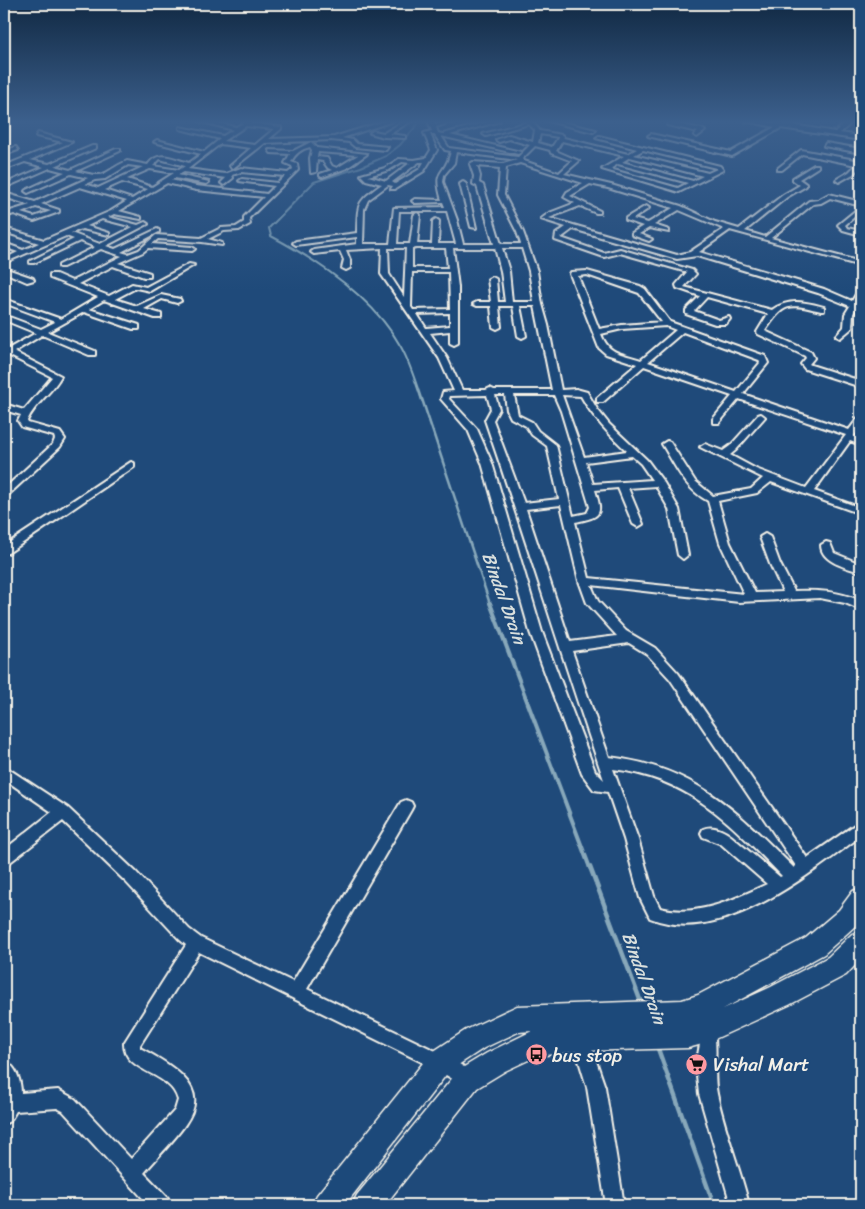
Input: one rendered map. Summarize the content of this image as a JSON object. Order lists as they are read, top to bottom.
{
  "water": ["Bindal Drain"],
  "places": {
    "bus stop": ["bus stop"],
    "supermarket": ["Vishal Mart"]
  }
}
